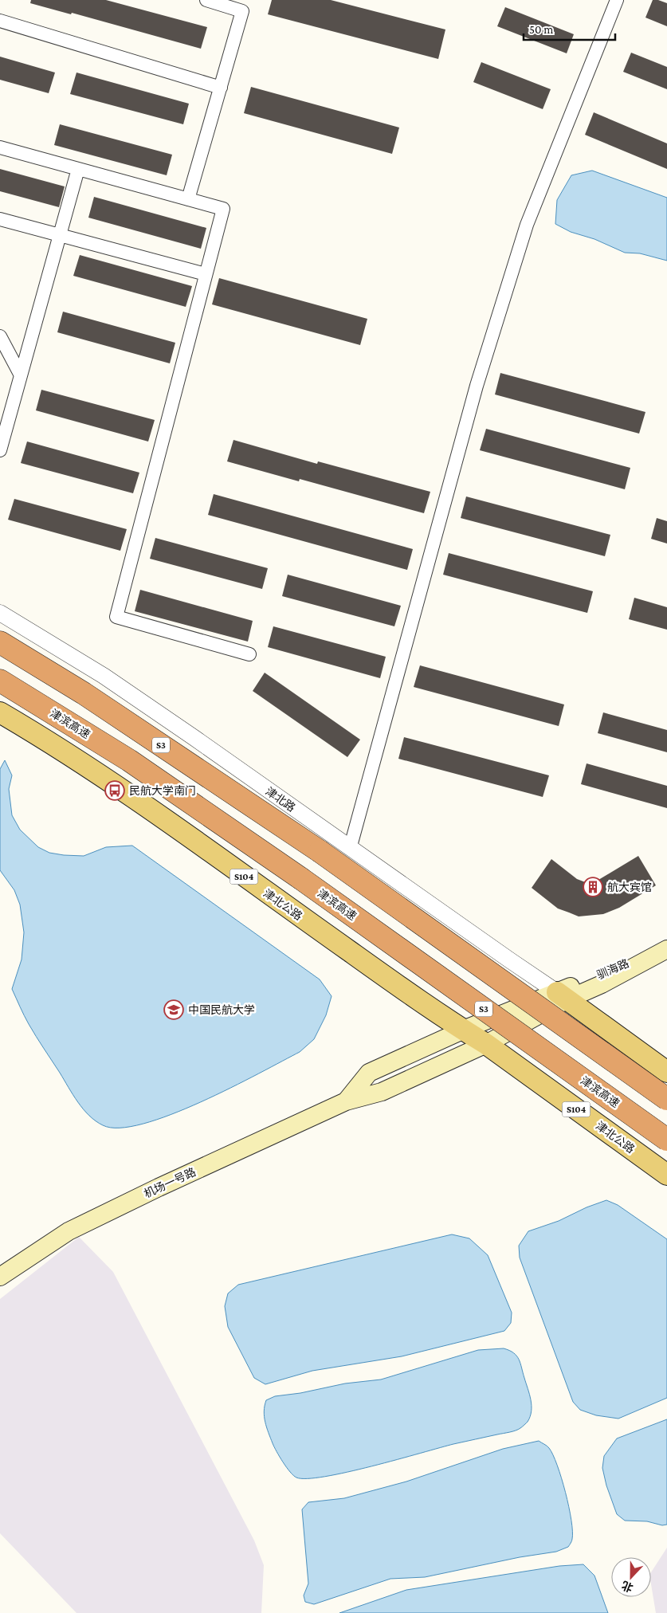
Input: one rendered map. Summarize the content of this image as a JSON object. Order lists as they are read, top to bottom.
{
  "streets": {
    "highway": ["津滨高速", "S3"],
    "main road": [
      "S104",
      "津北公路",
      "驯海路",
      "机场一号路"
    ],
    "street": ["津北路"]
  },
  "crossings": [
    ["津北路", "驯海路"],
    ["津北公路", "机场一号路"]
  ],
  "places": {
    "bus stop": ["民航大学南门"],
    "building": ["航大宾馆"],
    "school or university": ["中国民航大学"]
  },
  "scale_bar": "50 m",
  "north": "bottom"
}
